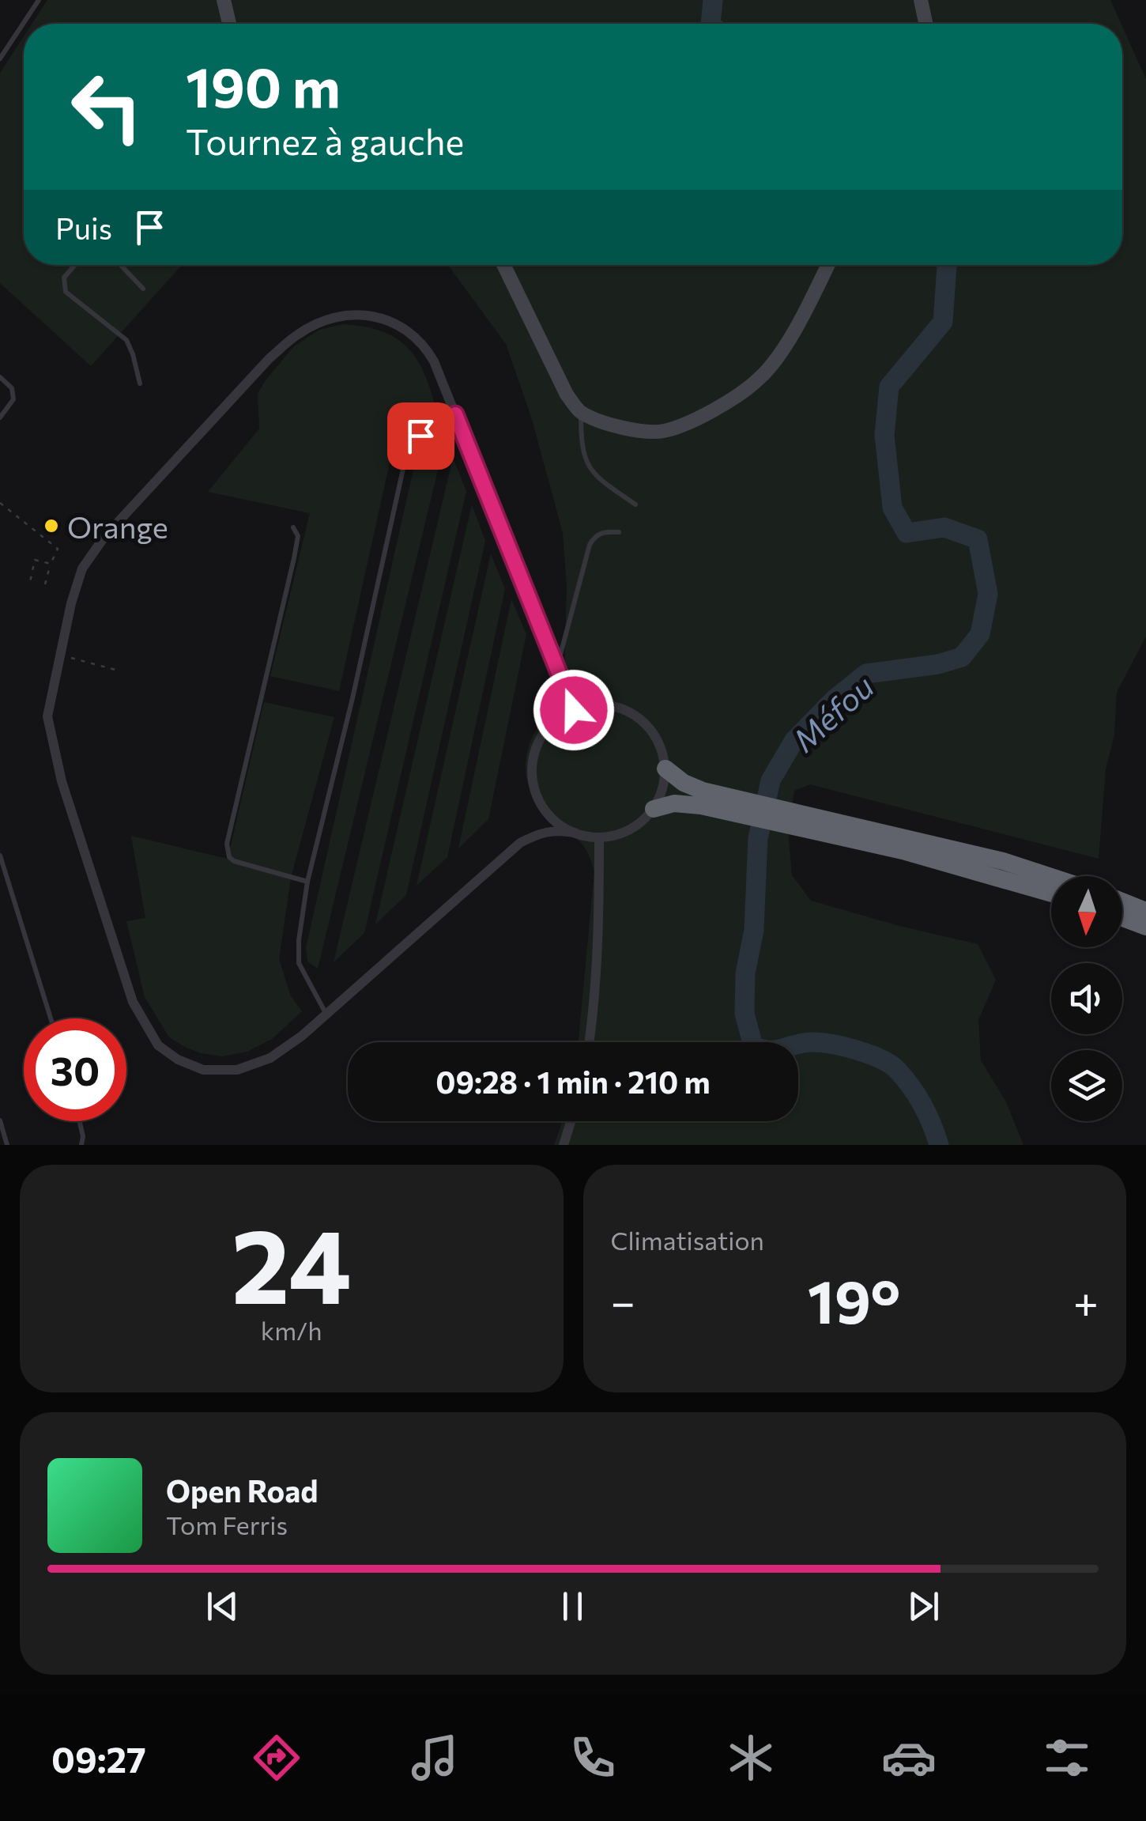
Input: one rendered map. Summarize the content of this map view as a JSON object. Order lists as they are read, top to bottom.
{
  "water": ["Méfou"],
  "places": ["Orange"],
  "north": "bottom",
  "page": {
    "turn": ["190 m", "Tournez à gauche"],
    "then": "Puis",
    "limit": "30",
    "trip": "09:28 · 1 min · 210 m",
    "tile": [
      ["24", "km/h"],
      "Climatisation"
    ],
    "heat": ["−", "19°", "+"],
    "song": ["Open Road", "Tom Ferris"],
    "tabs": "09:27"
  }
}
